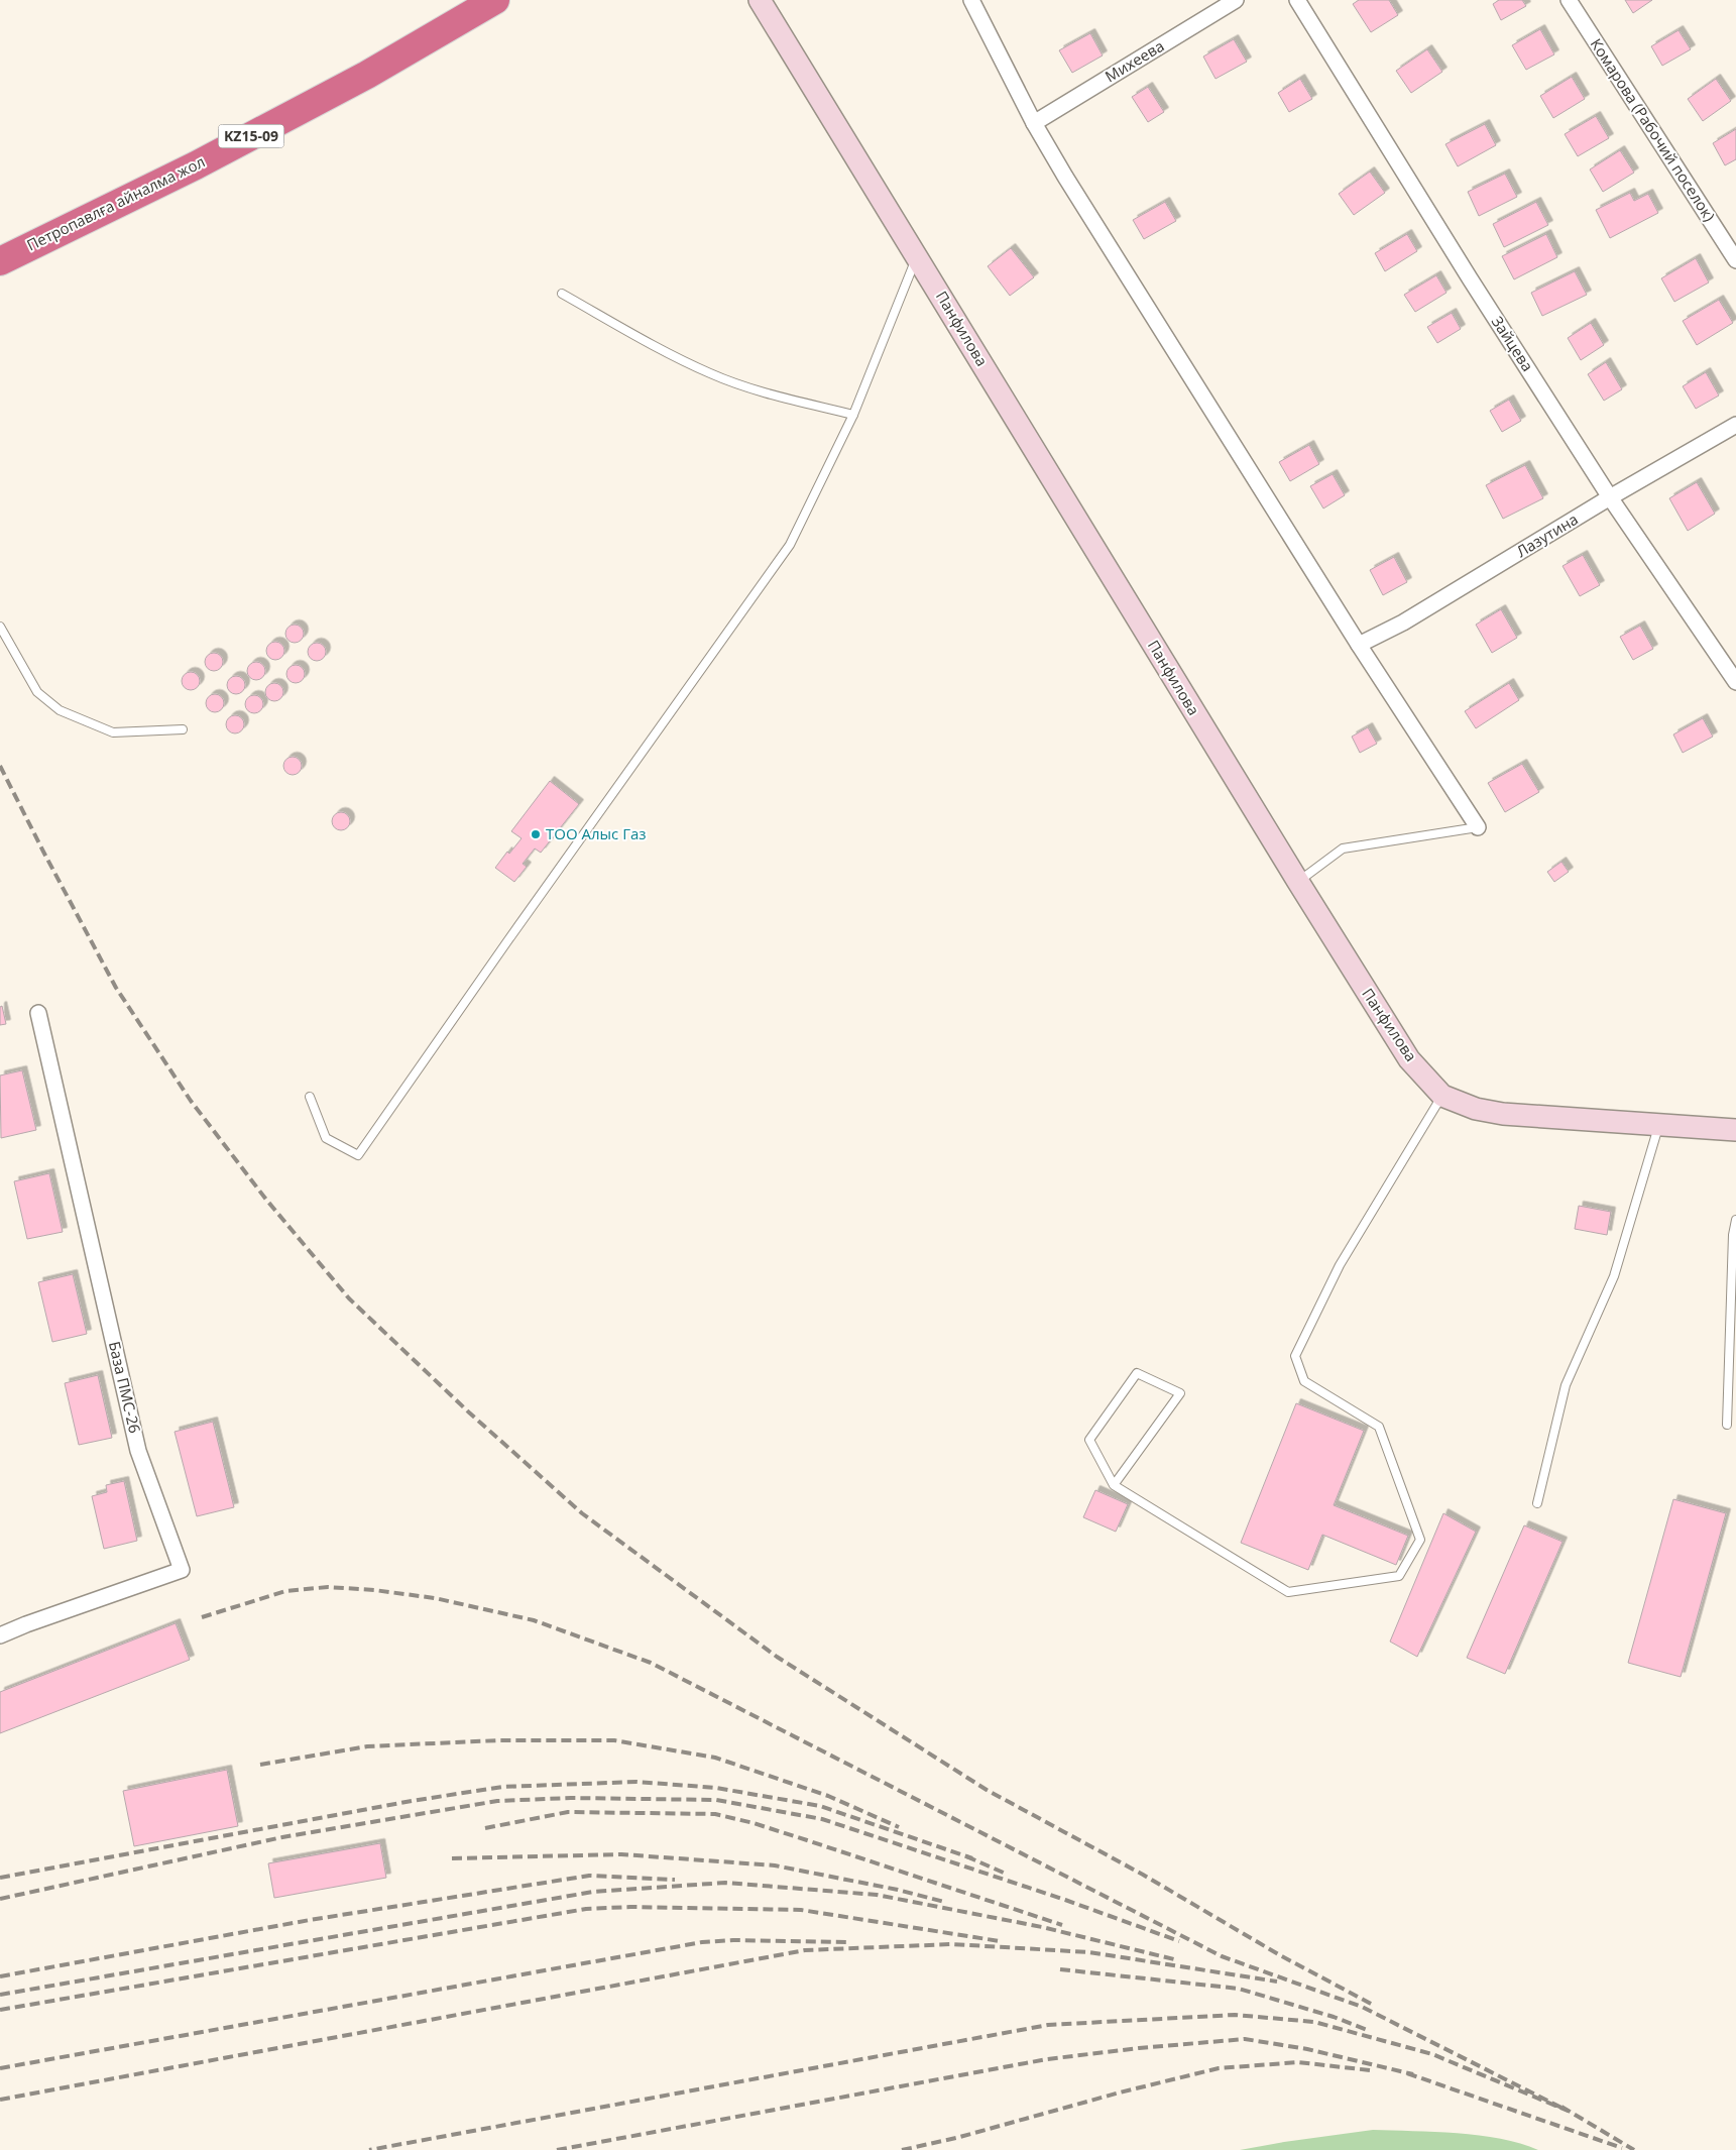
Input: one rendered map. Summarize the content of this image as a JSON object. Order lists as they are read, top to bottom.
{
  "streets": {
    "highway": ["KZ15-09", "Петропавлға айналма жол"],
    "street": [
      "Михеева",
      "Комарова (Рабочий поселок)",
      "Панфилова",
      "Зайцева",
      "Лазутина",
      "База ПМС-26"
    ]
  },
  "crossings": [
    ["Зайцева", "Лазутина"]
  ],
  "places": ["ТОО Алыс Газ"]
}
